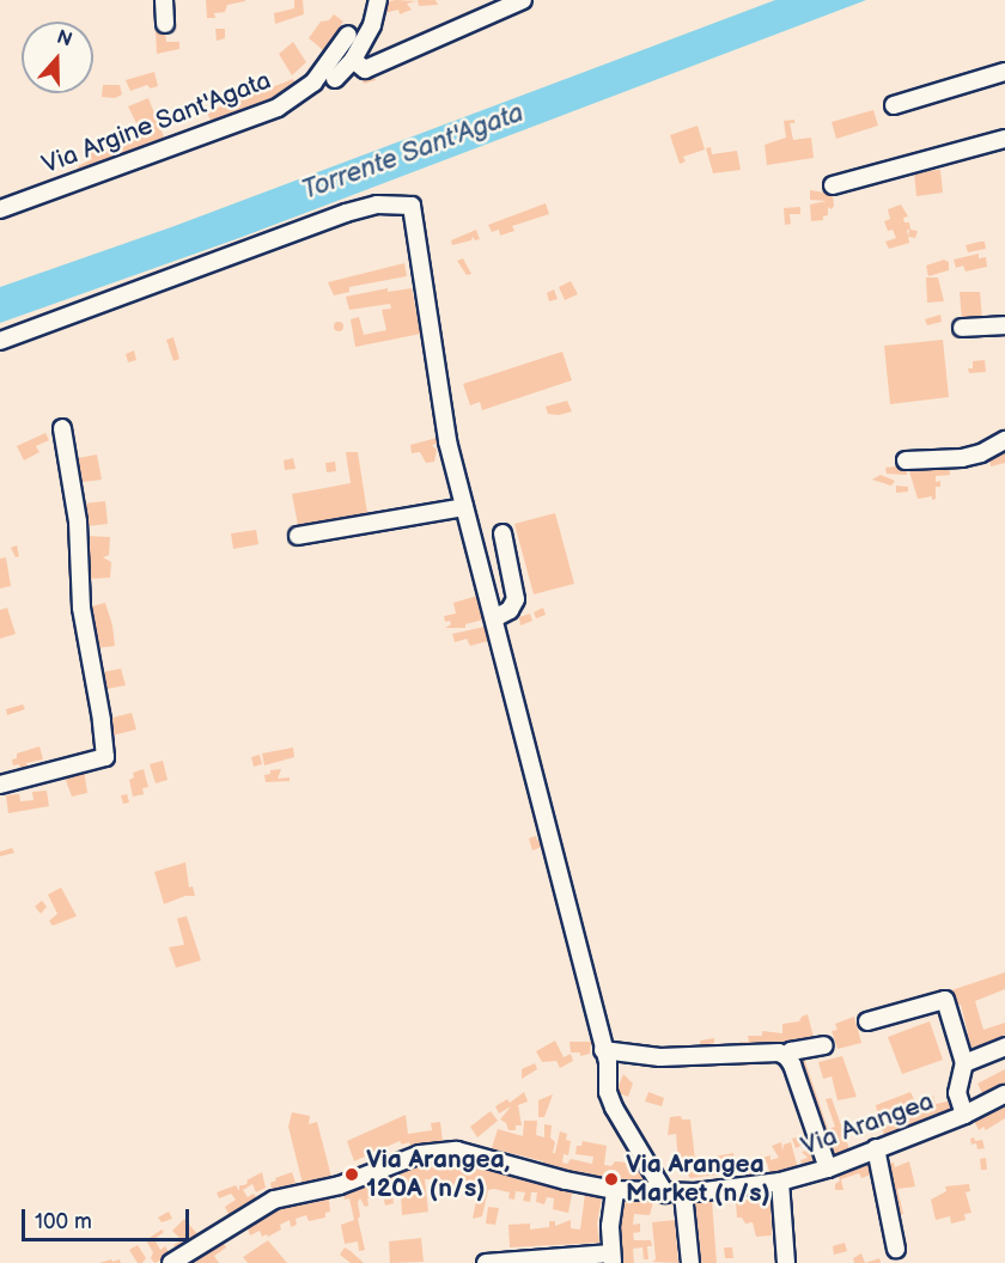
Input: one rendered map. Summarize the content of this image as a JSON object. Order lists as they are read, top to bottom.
{
  "streets": {
    "street": ["Via Argine Sant'Agata", "Via Arangea"]
  },
  "water": ["Torrente Sant'Agata"],
  "places": ["Via Arangea, 120A (n/s)", "Via Arangea Market (n/s)"],
  "scale_bar": "100 m",
  "north": "top"
}
